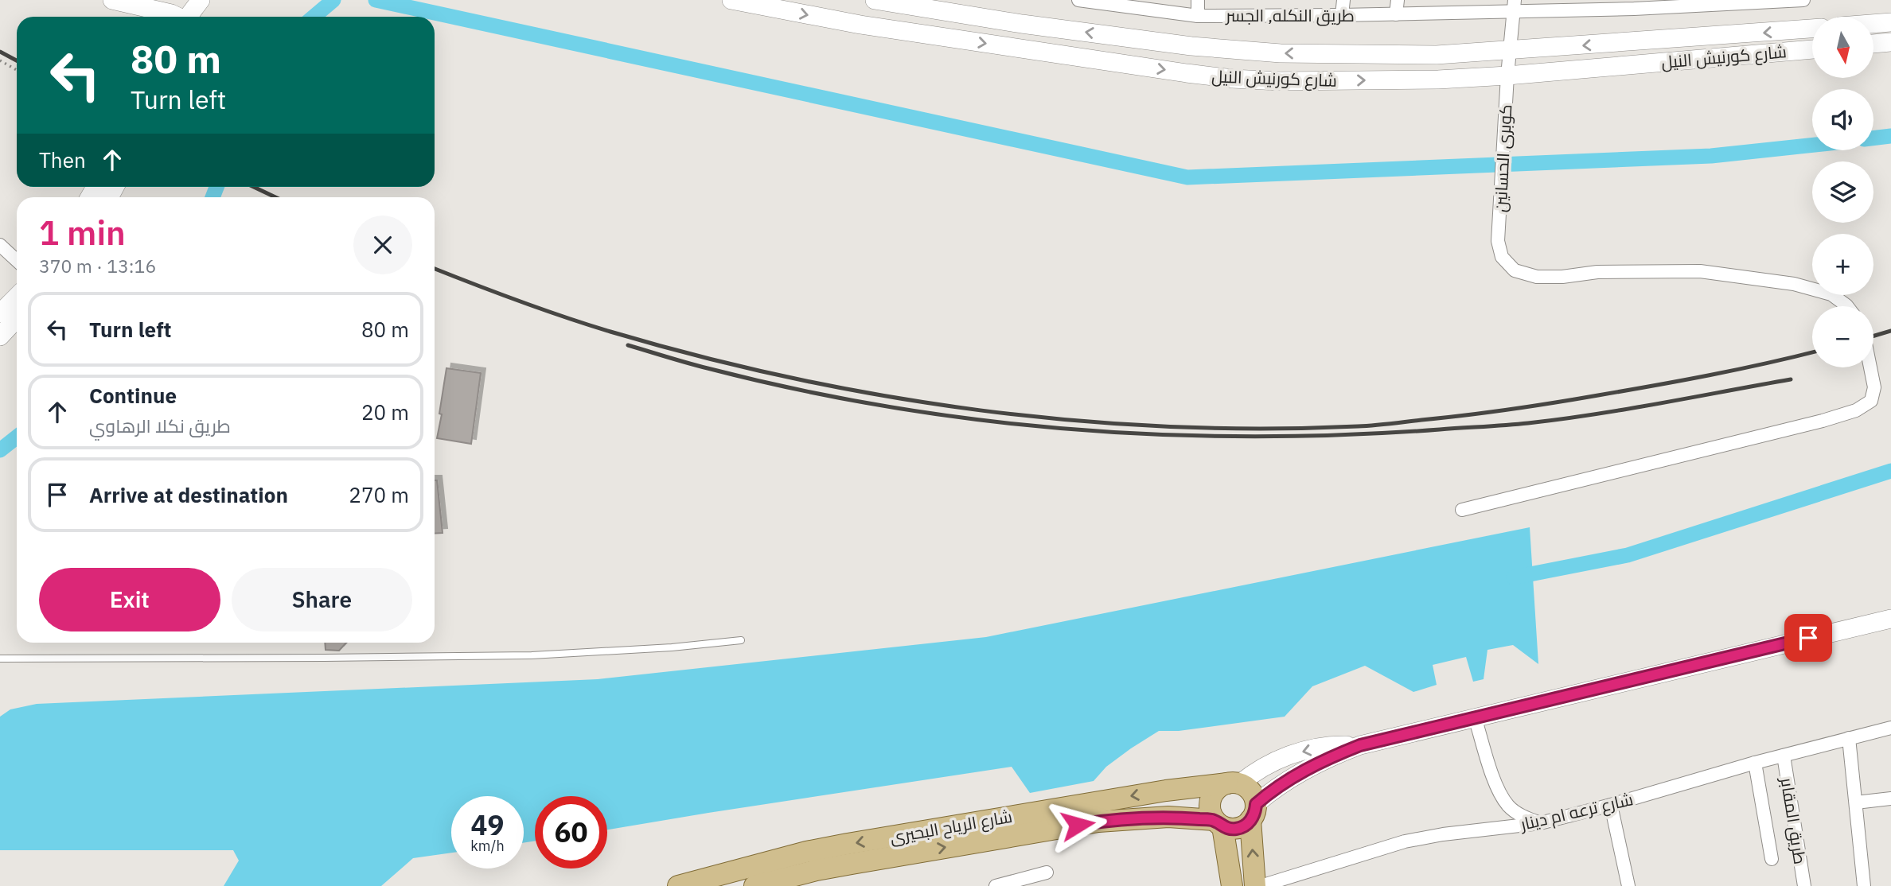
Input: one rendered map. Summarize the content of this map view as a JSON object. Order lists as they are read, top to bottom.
{
  "streets": {
    "main road": ["شارع كورنيش النيل", "شارع الرياح البحيرى"],
    "street": [
      "طريق النكله, الجسر",
      "كوبرى الحسانين",
      "شارع ترعه ام دينار",
      "طريق المقابر"
    ]
  },
  "crossings": [
    ["طريق النكله, الجسر", "كوبرى الحسانين"],
    ["شارع كورنيش النيل", "كوبرى الحسانين"],
    ["شارع ترعه ام دينار", "طريق المقابر"]
  ],
  "north": "bottom",
  "page": {
    "map_buttons": ["+", "−"],
    "turn": ["80 m", "Turn left"],
    "then": "Then",
    "heading": ["1 min", "370 m · 13:16"],
    "list": [
      {
        "name": "Turn left",
        "value": "80 m"
      },
      {
        "name": "Continue",
        "note": "طريق نكلا الرهاوي",
        "value": "20 m"
      },
      {
        "name": "Arrive at destination",
        "value": "270 m"
      }
    ],
    "buttons": ["Exit", "Share"],
    "speed": "49 km/h",
    "limit": "60"
  }
}
